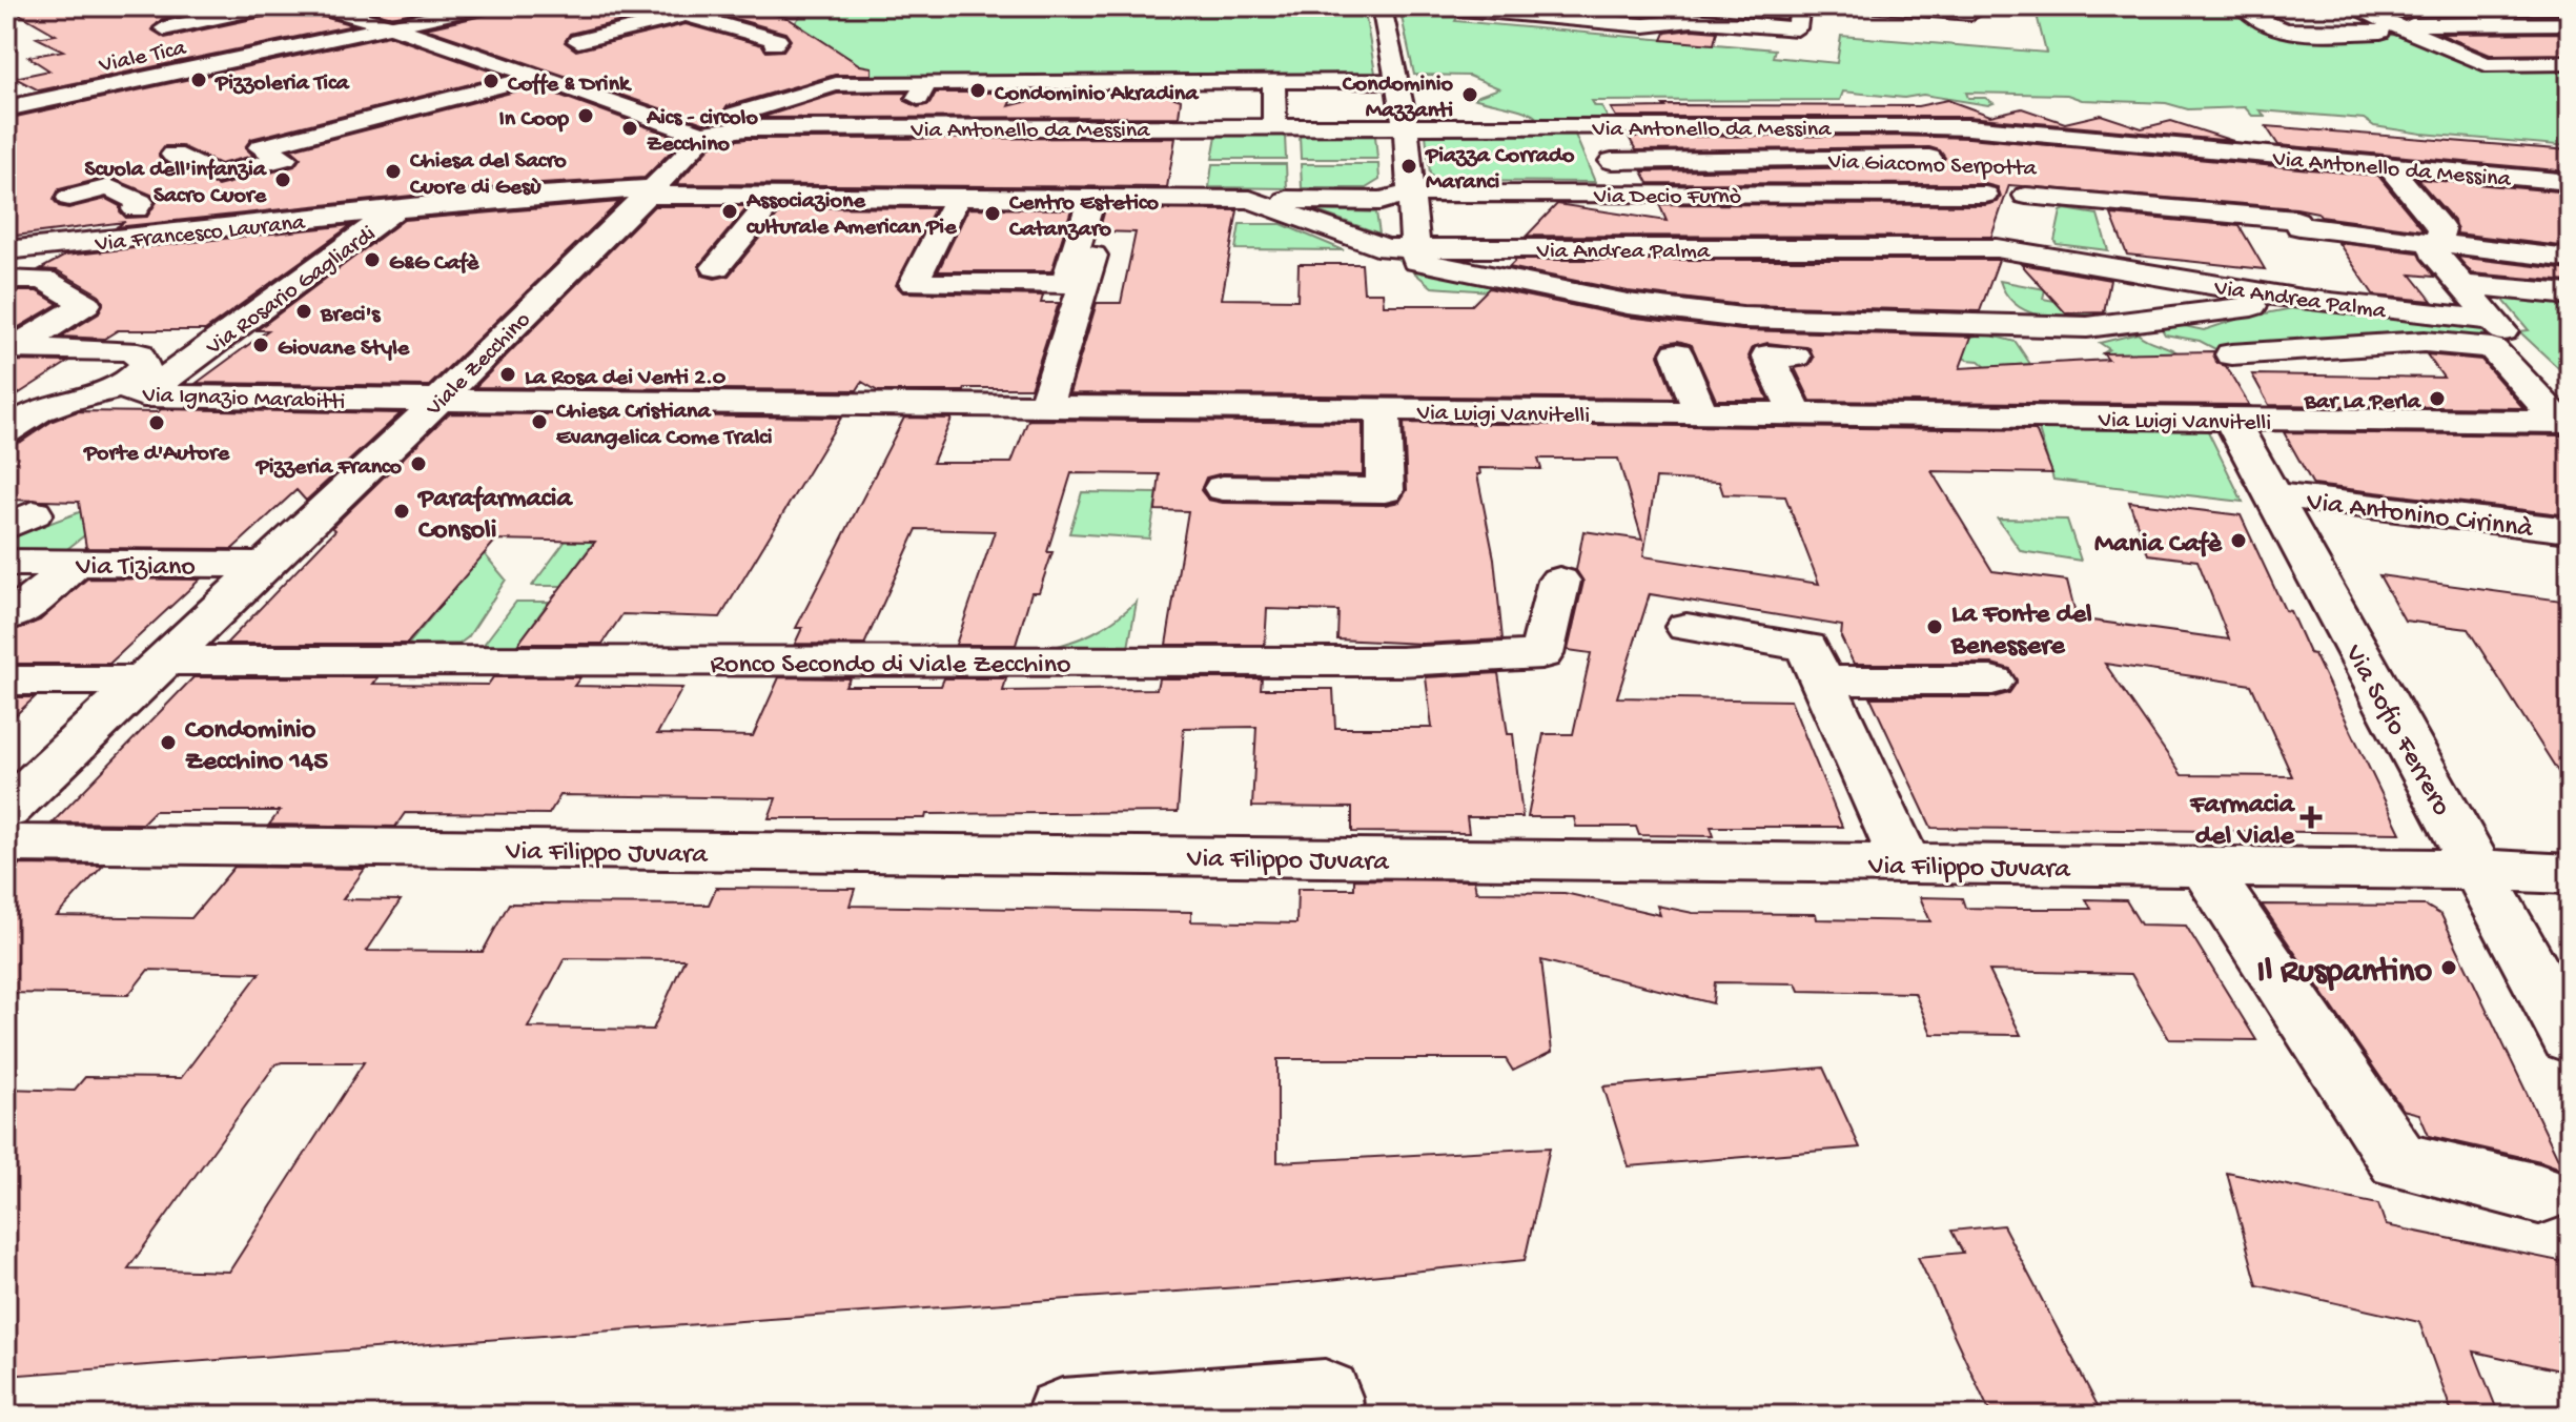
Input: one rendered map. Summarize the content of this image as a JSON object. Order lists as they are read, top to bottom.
{
  "streets": {
    "street": [
      "Viale Tica",
      "Via Antonello da Messina",
      "Via Giacomo Serpotta",
      "Via Decio Furnò",
      "Via Francesco Laurana",
      "Via Andrea Palma",
      "Via Rosario Gagliardi",
      "Viale Zecchino",
      "Via Ignazio Marabitti",
      "Via Luigi Vanvitelli",
      "Via Antonino Cirinnà",
      "Via Tiziano",
      "Ronco Secondo di Viale Zecchino",
      "Via Sofio Ferrero",
      "Via Filippo Juvara"
    ]
  },
  "crossings": [
    ["Via Antonello da Messina", "Viale Zecchino"],
    ["Via Giacomo Serpotta", "Via Decio Furnò"],
    ["Via Decio Furnò", "Via Andrea Palma"],
    ["Via Francesco Laurana", "Via Andrea Palma"],
    ["Via Francesco Laurana", "Via Rosario Gagliardi"],
    ["Via Francesco Laurana", "Viale Zecchino"],
    ["Via Andrea Palma", "Viale Zecchino"],
    ["Via Rosario Gagliardi", "Via Ignazio Marabitti"],
    ["Viale Zecchino", "Via Ignazio Marabitti"],
    ["Viale Zecchino", "Via Luigi Vanvitelli"],
    ["Viale Zecchino", "Via Tiziano"],
    ["Viale Zecchino", "Ronco Secondo di Viale Zecchino"],
    ["Via Ignazio Marabitti", "Via Luigi Vanvitelli"],
    ["Via Luigi Vanvitelli", "Via Sofio Ferrero"],
    ["Via Antonino Cirinnà", "Via Sofio Ferrero"],
    ["Via Sofio Ferrero", "Via Filippo Juvara"]
  ],
  "places": {
    "other": [
      "Pizzoleria Tica",
      "Coffe & Drink",
      "Condominio Akradina",
      "Condominio Mazzanti",
      "In Coop",
      "Aics - circolo Zecchino",
      "Piazza Corrado Maranci",
      "Chiesa del Sacro Cuore di Gesù",
      "Scuola dell'infanzia Sacro Cuore",
      "Associazione culturale American Pie",
      "Centro Estetico Catanzaro",
      "G&G Cafè",
      "Breci's",
      "Giovane Style",
      "La Rosa dei Venti 2.0",
      "Bar La Perla",
      "Chiesa Cristiana Evangelica Come Tralci",
      "Porte d'Autore",
      "Pizzeria Franco",
      "Parafarmacia Consoli",
      "Mania Cafè",
      "La Fonte del Benessere",
      "Condominio Zecchino 145",
      "Il Ruspantino"
    ],
    "health": ["Farmacia del Viale"]
  }
}
